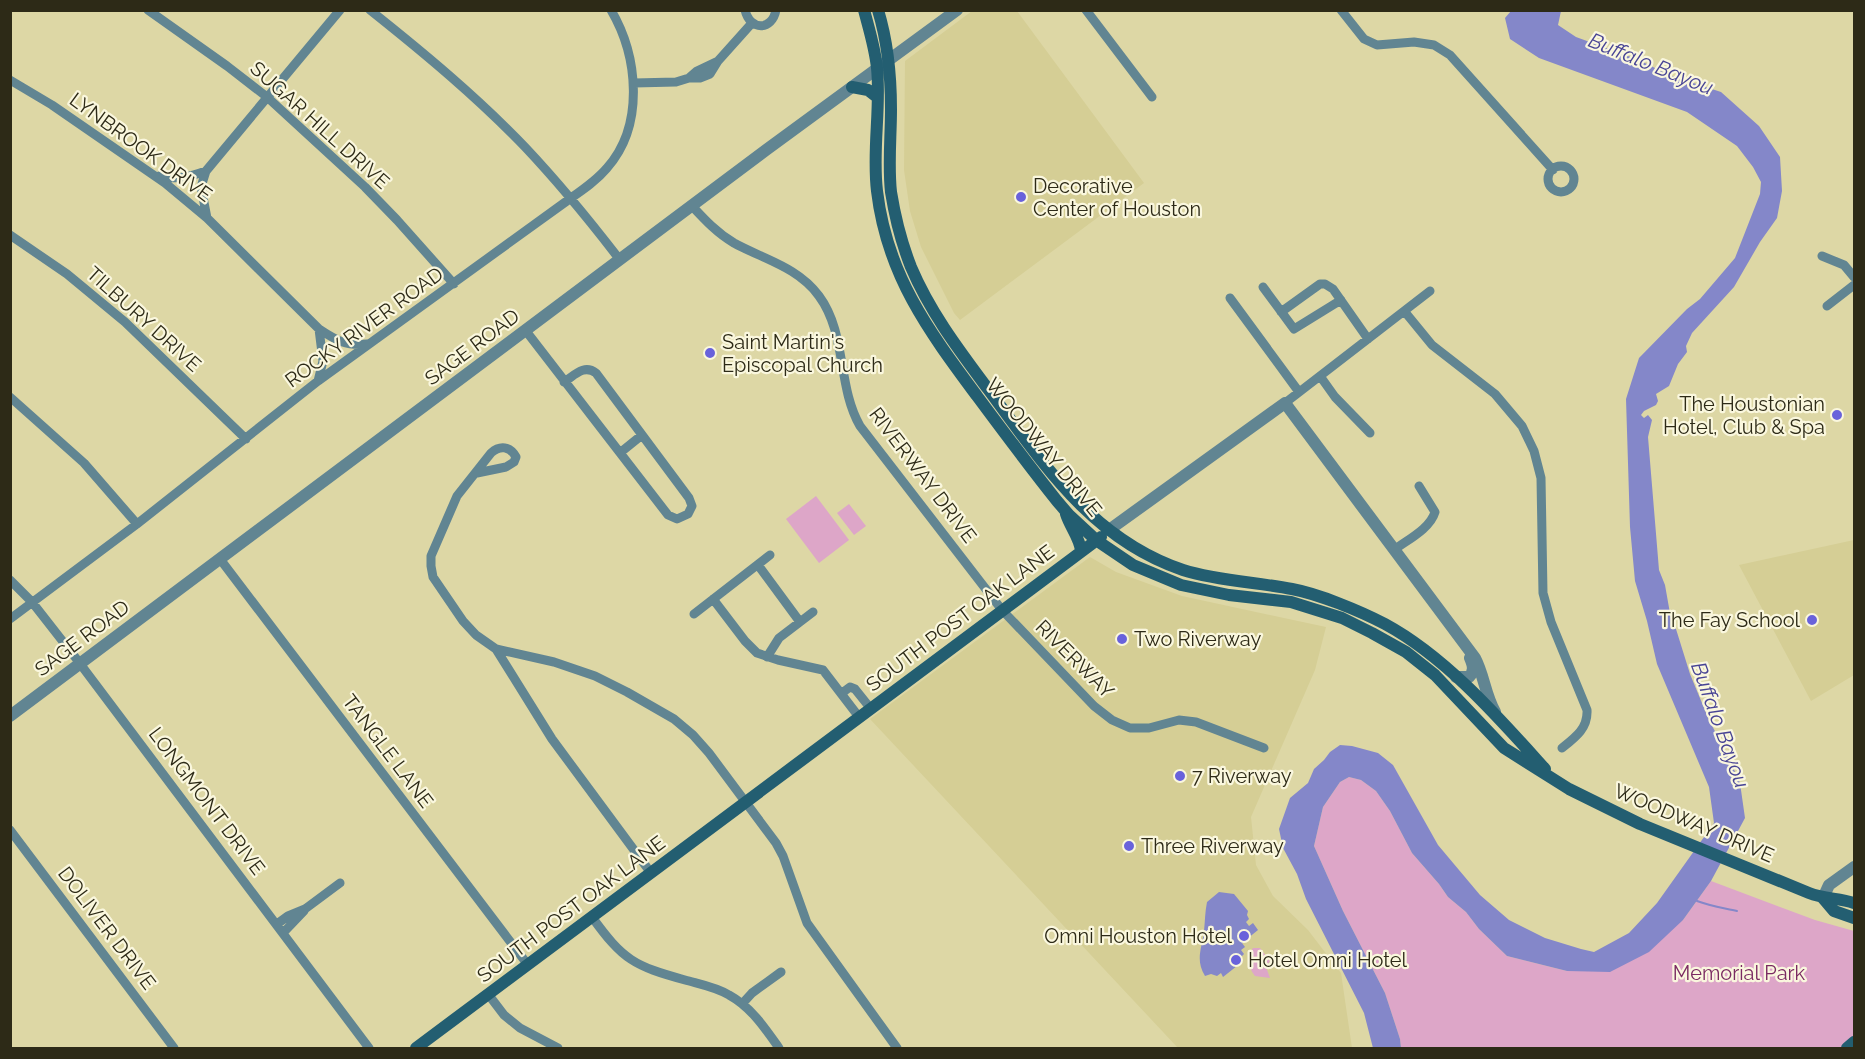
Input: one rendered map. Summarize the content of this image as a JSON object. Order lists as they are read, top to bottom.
{
  "streets": {
    "main road": ["WOODWAY DRIVE", "SOUTH POST OAK LANE"],
    "street": [
      "SUGAR HILL DRIVE",
      "LYNBROOK DRIVE",
      "TILBURY DRIVE",
      "ROCKY RIVER ROAD",
      "SAGE ROAD",
      "RIVERWAY DRIVE",
      "RIVERWAY",
      "TANGLE LANE",
      "LONGMONT DRIVE",
      "DOLIVER DRIVE"
    ]
  },
  "crossings": [
    ["SUGAR HILL DRIVE", "ROCKY RIVER ROAD"],
    ["LYNBROOK DRIVE", "ROCKY RIVER ROAD"],
    ["TILBURY DRIVE", "ROCKY RIVER ROAD"],
    ["ROCKY RIVER ROAD", "LONGMONT DRIVE"],
    ["SAGE ROAD", "WOODWAY DRIVE"],
    ["SAGE ROAD", "RIVERWAY DRIVE"],
    ["SAGE ROAD", "TANGLE LANE"],
    ["SAGE ROAD", "LONGMONT DRIVE"],
    ["WOODWAY DRIVE", "SOUTH POST OAK LANE"],
    ["RIVERWAY DRIVE", "SOUTH POST OAK LANE"],
    ["RIVERWAY DRIVE", "RIVERWAY"],
    ["SOUTH POST OAK LANE", "RIVERWAY"],
    ["SOUTH POST OAK LANE", "TANGLE LANE"]
  ],
  "water": ["Buffalo Bayou"],
  "parks": ["Memorial Park"],
  "places": [
    "Decorative Center of Houston",
    "Saint Martin's Episcopal Church",
    "The Houstonian Hotel, Club & Spa",
    "The Fay School",
    "Two Riverway",
    "7 Riverway",
    "Three Riverway",
    "Omni Houston Hotel",
    "Hotel Omni Hotel"
  ]
}
